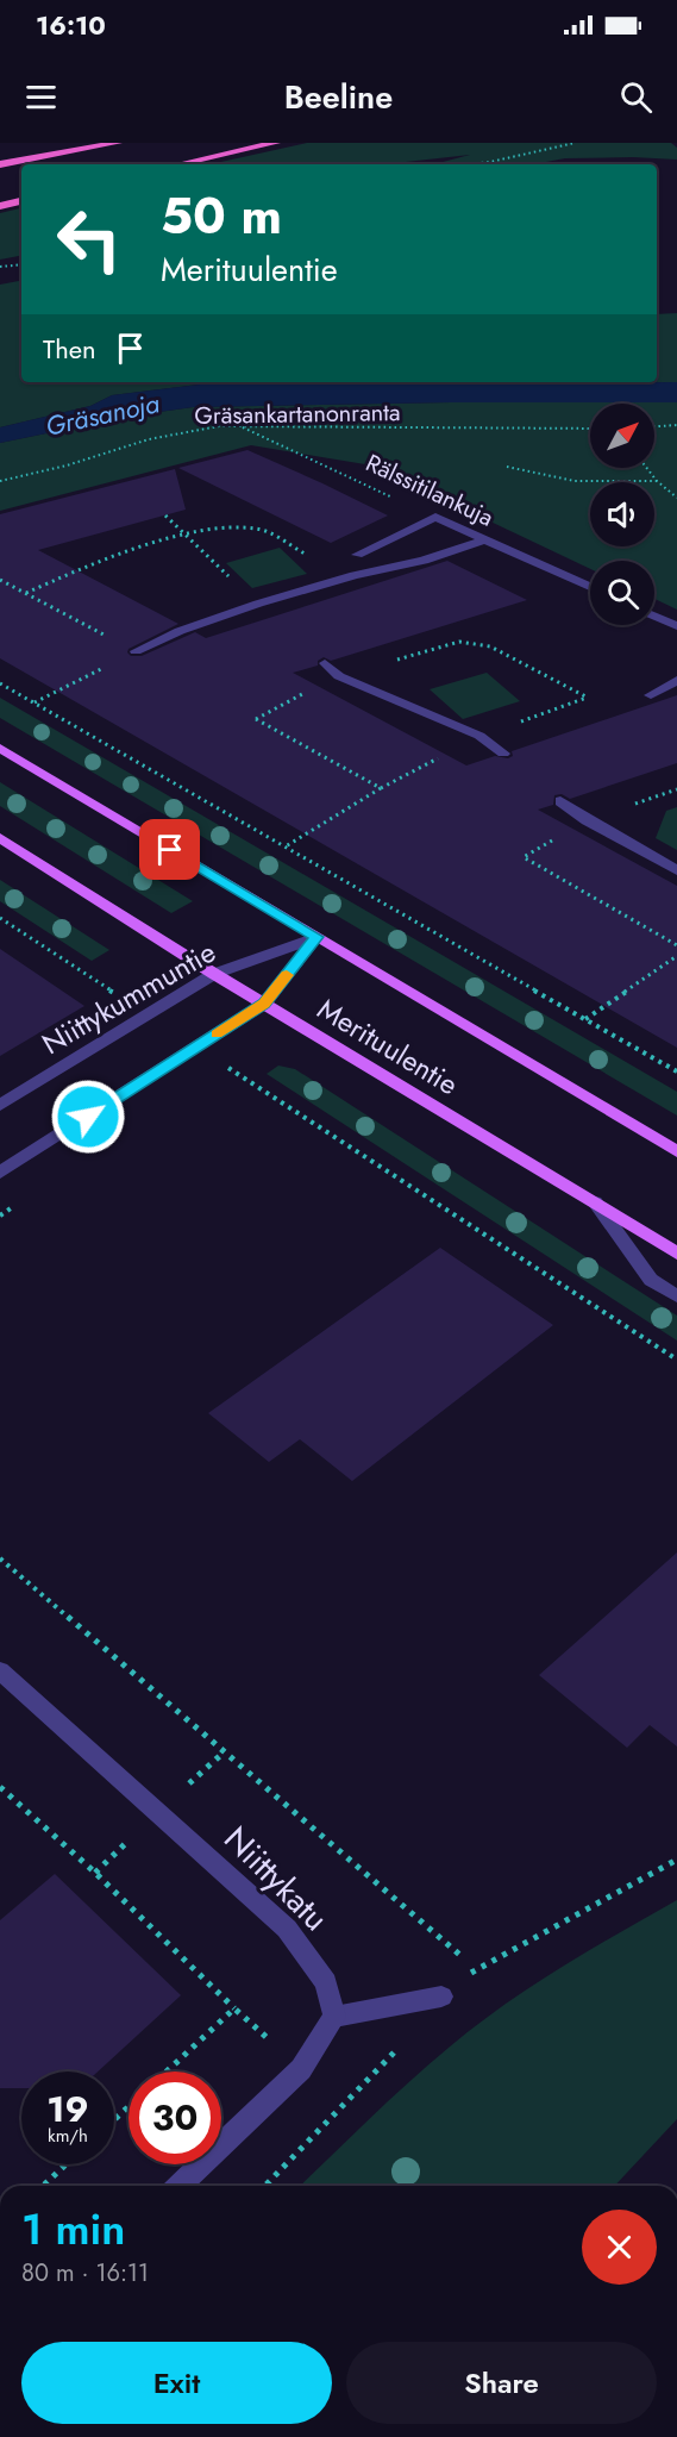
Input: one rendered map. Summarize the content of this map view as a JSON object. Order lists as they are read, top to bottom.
{
  "streets": {
    "main road": ["Merituulentie"],
    "street": ["Rälssitilankuja", "Niittykummuntie", "Niittykatu"],
    "path": ["Gräsankartanonranta"]
  },
  "crossings": [
    ["Gräsankartanonranta", "Rälssitilankuja"],
    ["Niittykummuntie", "Merituulentie"]
  ],
  "water": ["Gräsanoja"],
  "north": "top right",
  "page": {
    "status": "16:10",
    "header": "Beeline",
    "turn": ["50 m", "Merituulentie"],
    "then": "Then",
    "speed": "19 km/h",
    "limit": "30",
    "heading": ["1 min", "80 m · 16:11"],
    "buttons": ["Exit", "Share"]
  }
}
